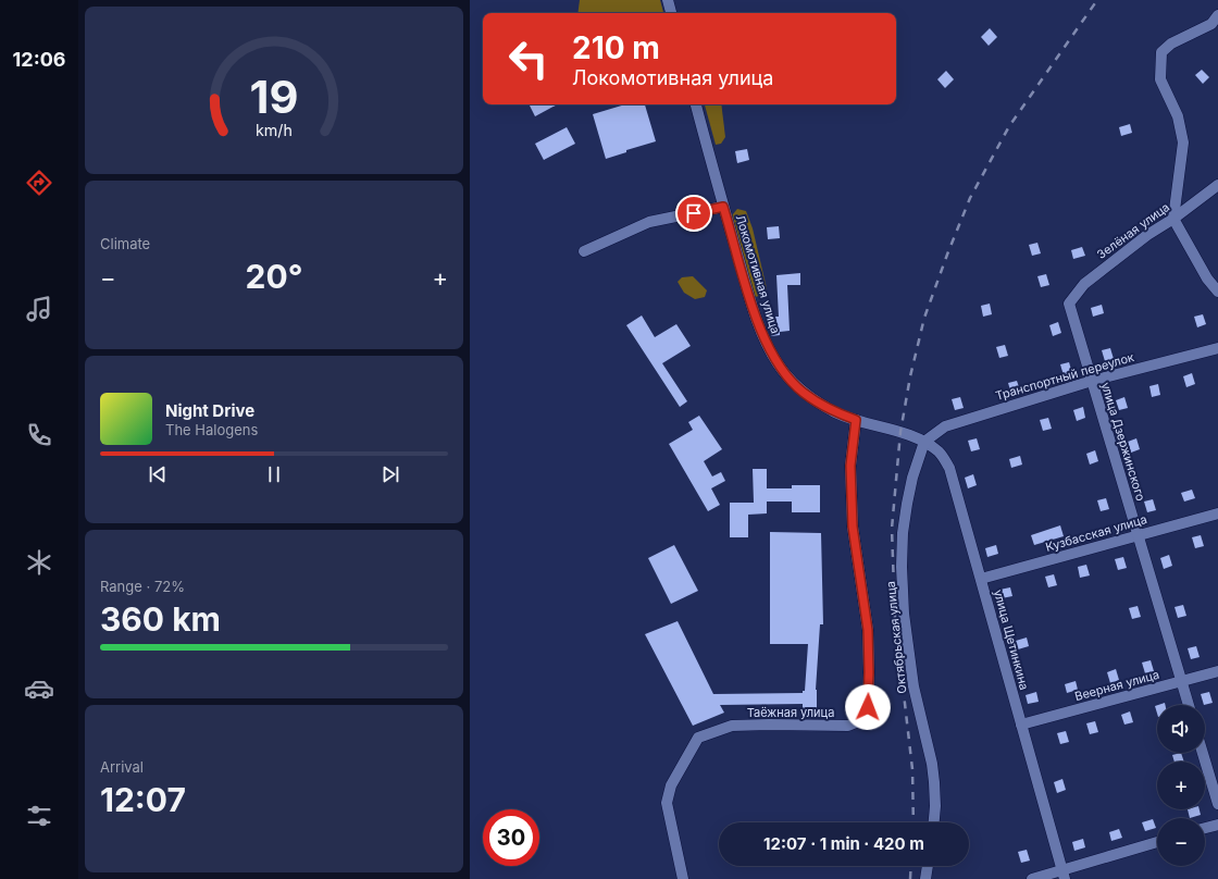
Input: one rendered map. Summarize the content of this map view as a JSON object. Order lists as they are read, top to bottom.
{
  "streets": {
    "street": [
      "Зелёная улица",
      "Локомотивная улица",
      "Транспортный переулок",
      "улица Дзержинского",
      "Кузбасская улица",
      "Октябрьская улица",
      "улица Щетинкина",
      "Веерная улица",
      "Таёжная улица"
    ]
  },
  "crossings": [
    ["Зелёная улица", "улица Дзержинского"],
    ["Локомотивная улица", "улица Щетинкина"],
    ["Локомотивная улица", "Таёжная улица"],
    ["Транспортный переулок", "улица Дзержинского"],
    ["Транспортный переулок", "Октябрьская улица"],
    ["Транспортный переулок", "улица Щетинкина"],
    ["улица Дзержинского", "Кузбасская улица"],
    ["улица Дзержинского", "Веерная улица"],
    ["Кузбасская улица", "улица Щетинкина"],
    ["Октябрьская улица", "улица Щетинкина"],
    ["улица Щетинкина", "Веерная улица"]
  ],
  "page": {
    "tabs": "12:06",
    "turn": ["210 m", "Локомотивная улица"],
    "tile": [
      "Climate",
      ["Range · 72%", "360 km"],
      ["Arrival", "12:07"]
    ],
    "heat": ["−", "20°", "+"],
    "song": ["Night Drive", "The Halogens"],
    "map_buttons": ["+", "−"],
    "limit": "30",
    "trip": "12:07 · 1 min · 420 m",
    "gauge": ["19", "km/h"]
  }
}
